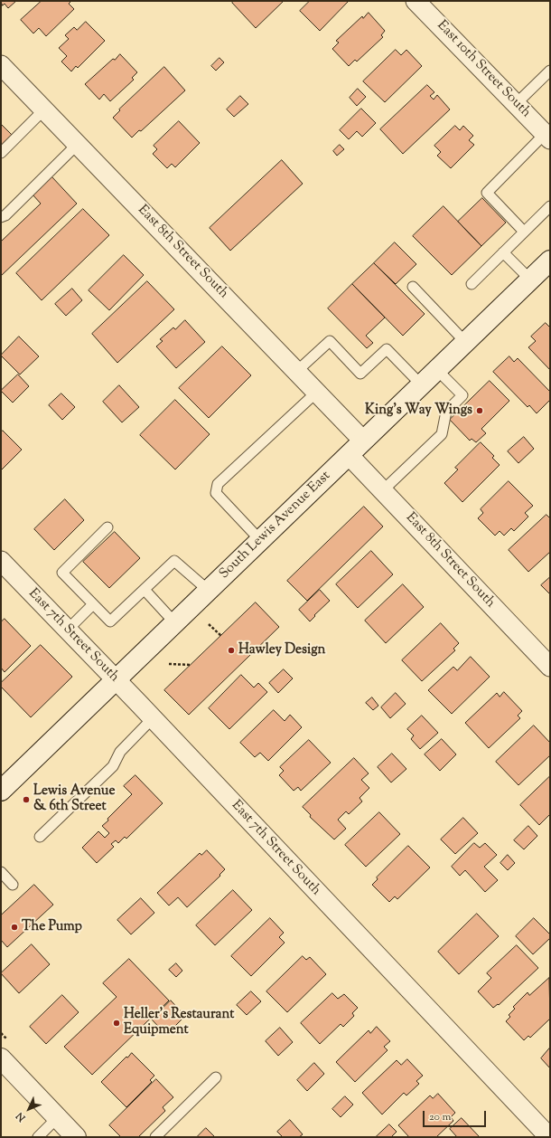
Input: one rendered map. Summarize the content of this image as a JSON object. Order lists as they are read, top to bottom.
{
  "streets": {
    "main road": ["South Lewis Avenue East"],
    "street": ["East 10th Street South", "East 8th Street South", "East 7th Street South"]
  },
  "crossings": [
    ["East 8th Street South", "South Lewis Avenue East"],
    ["South Lewis Avenue East", "East 7th Street South"]
  ],
  "places": [
    "King's Way Wings",
    "Hawley Design",
    "Lewis Avenue & 6th Street",
    "The Pump",
    "Heller's Restaurant Equipment"
  ],
  "scale_bar": "20 m",
  "north": "bottom left"
}
